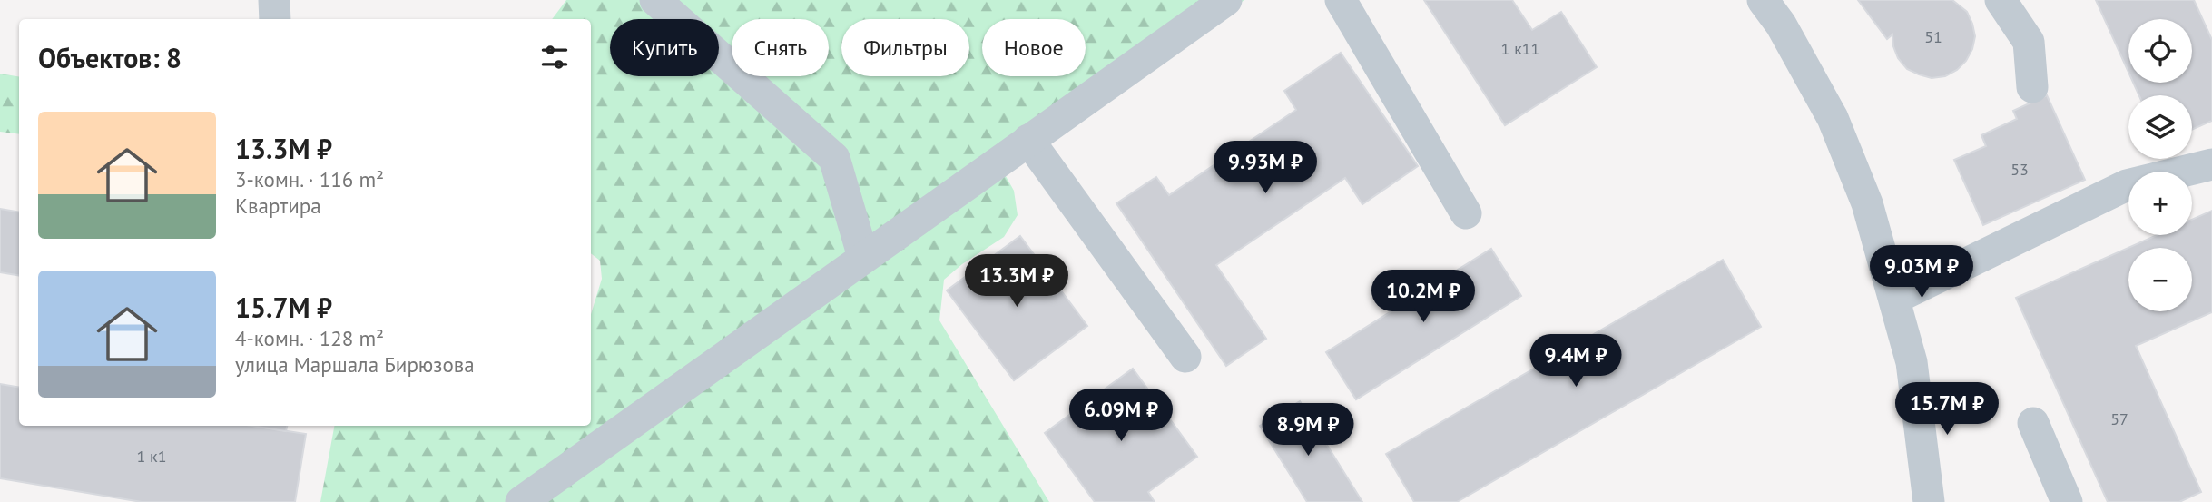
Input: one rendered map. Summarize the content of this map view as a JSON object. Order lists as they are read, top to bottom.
{
  "house_numbers": [
    "51",
    "1 к11",
    "53",
    "57",
    "1 к1"
  ],
  "page": {
    "map_buttons": ["+", "−"],
    "chip": [
      "Купить",
      "Снять",
      "Фильтры",
      "Новое"
    ],
    "heading": "Объектов: 8",
    "list": [
      {
        "name": "13.3M ₽",
        "note": "3-комн. · 116 m² · Квартира"
      },
      {
        "name": "15.7M ₽",
        "note": "4-комн. · 128 m² · улица Маршала Бирюзова"
      }
    ],
    "price": [
      "9.93M ₽",
      "9.03M ₽",
      "13.3M ₽",
      "10.2M ₽",
      "9.4M ₽",
      "15.7M ₽",
      "6.09M ₽",
      "8.9M ₽"
    ]
  }
}
